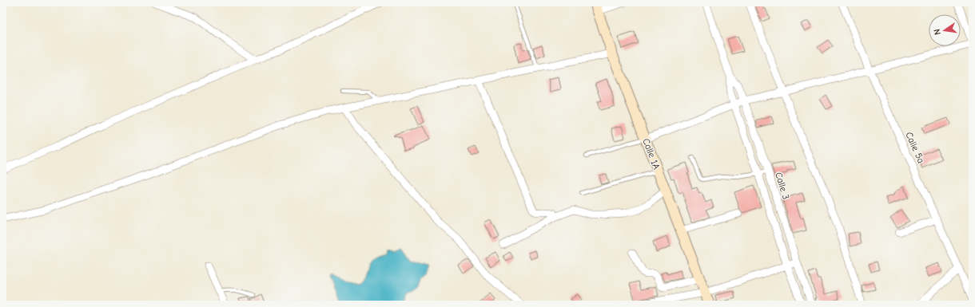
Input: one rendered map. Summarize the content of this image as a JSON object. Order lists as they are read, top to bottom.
{
  "streets": {
    "street": ["Calle 5a", "Calle 1A", "Calle 3"]
  },
  "north": "left"
}
